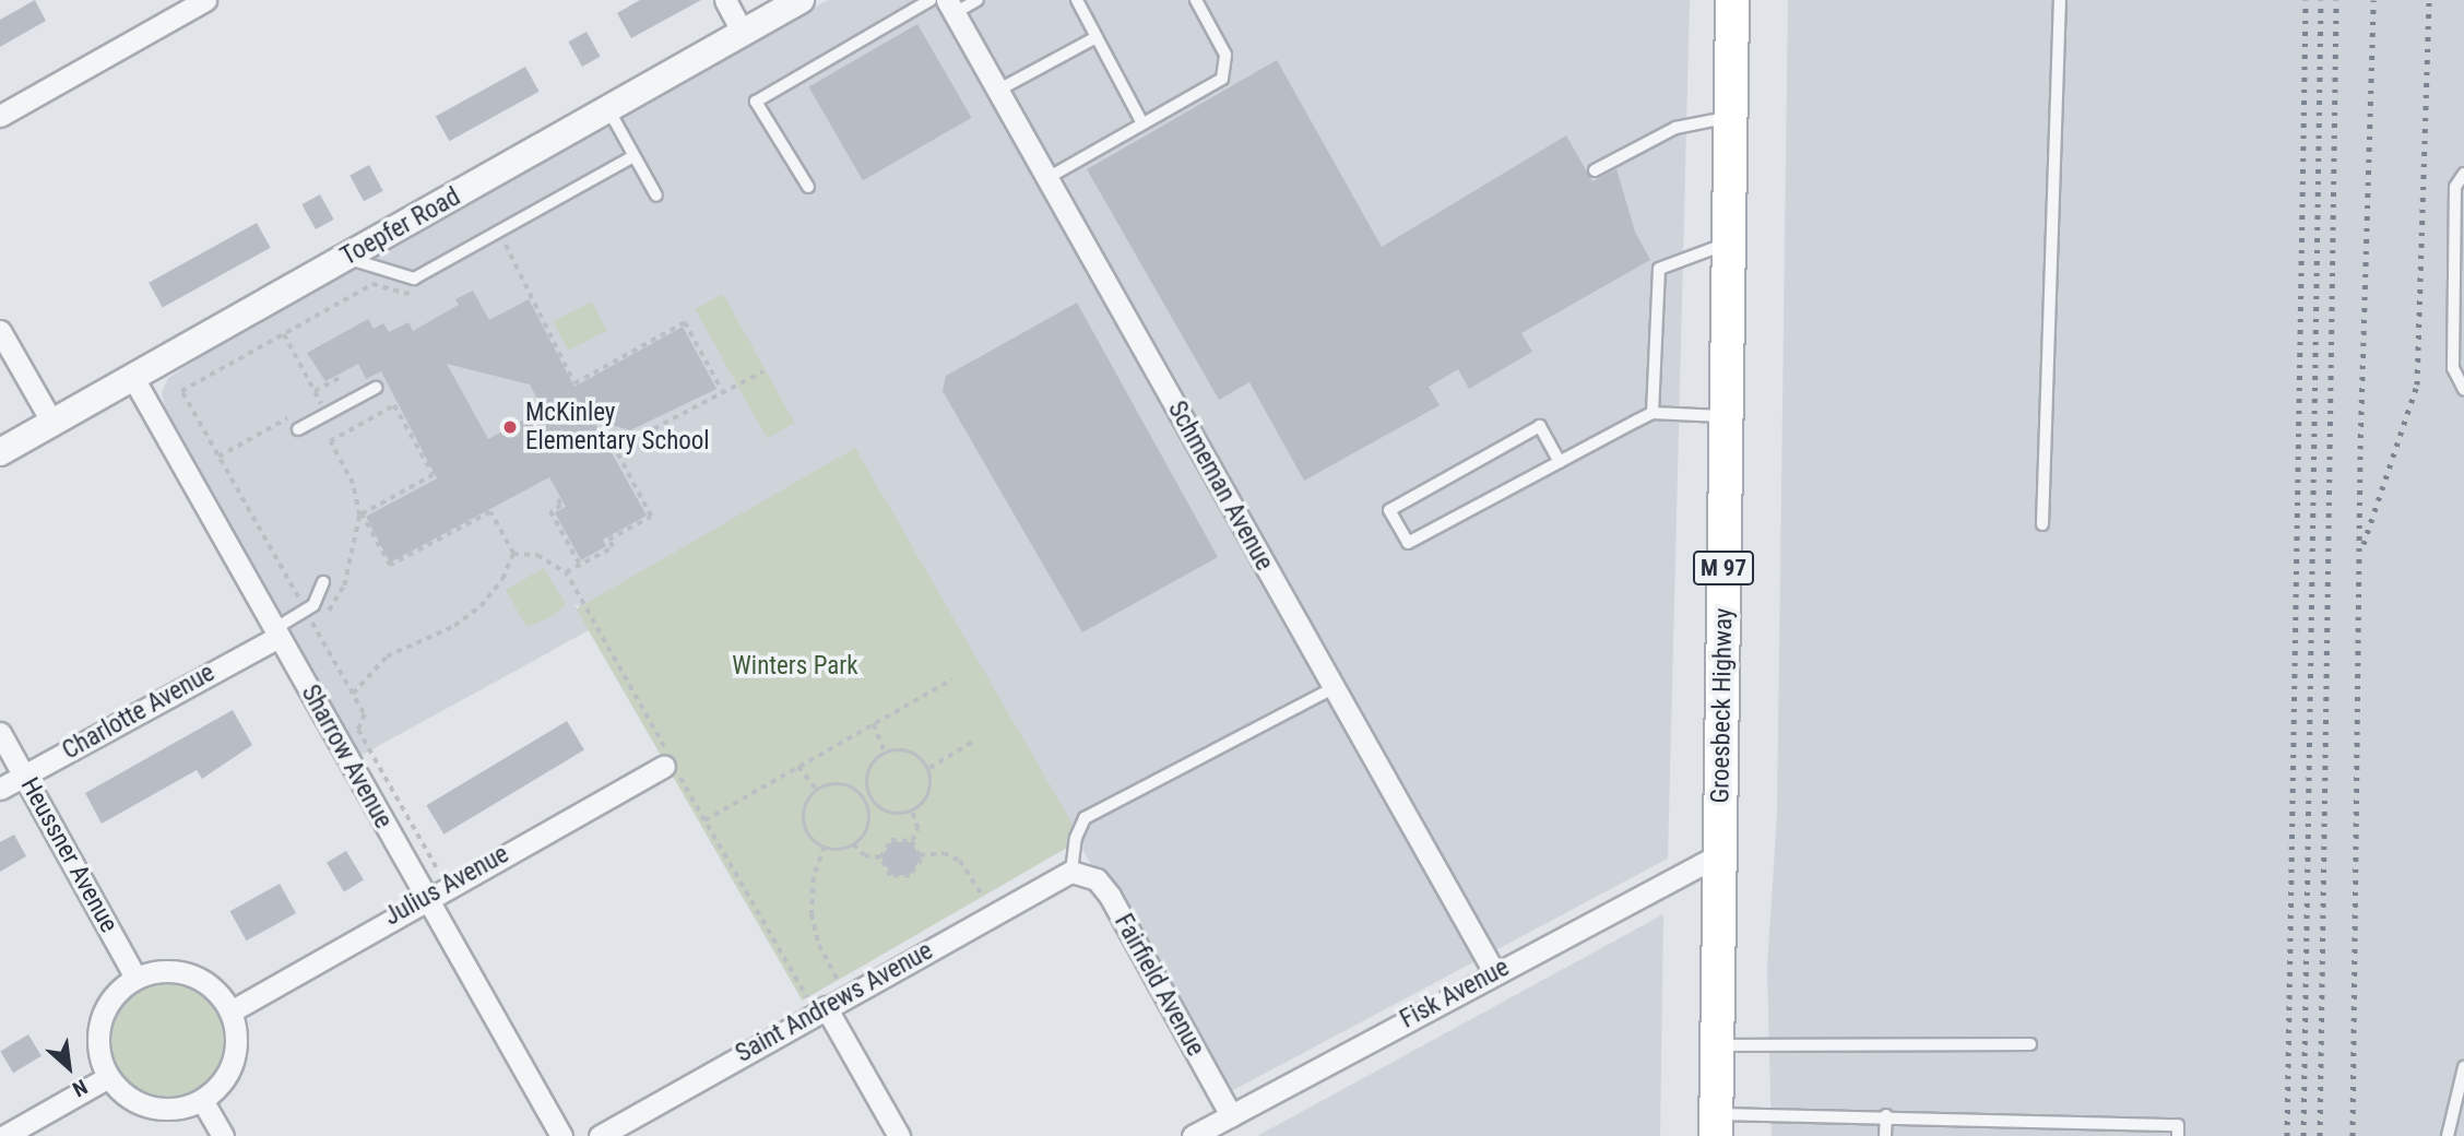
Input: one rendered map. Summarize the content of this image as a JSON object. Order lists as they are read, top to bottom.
{
  "streets": {
    "main road": ["M 97", "Groesbeck Highway"],
    "street": [
      "Toepfer Road",
      "Schmeman Avenue",
      "Charlotte Avenue",
      "Sharrow Avenue",
      "Heussner Avenue",
      "Julius Avenue",
      "Fairfield Avenue",
      "Fisk Avenue",
      "Saint Andrews Avenue"
    ]
  },
  "crossings": [
    ["Toepfer Road", "Sharrow Avenue"],
    ["Schmeman Avenue", "Fisk Avenue"],
    ["Groesbeck Highway", "Fisk Avenue"],
    ["Charlotte Avenue", "Sharrow Avenue"],
    ["Charlotte Avenue", "Heussner Avenue"],
    ["Sharrow Avenue", "Julius Avenue"],
    ["Heussner Avenue", "Julius Avenue"],
    ["Fairfield Avenue", "Fisk Avenue"],
    ["Fairfield Avenue", "Saint Andrews Avenue"]
  ],
  "parks": ["Winters Park"],
  "places": ["McKinley Elementary School"],
  "north": "bottom right"
}
